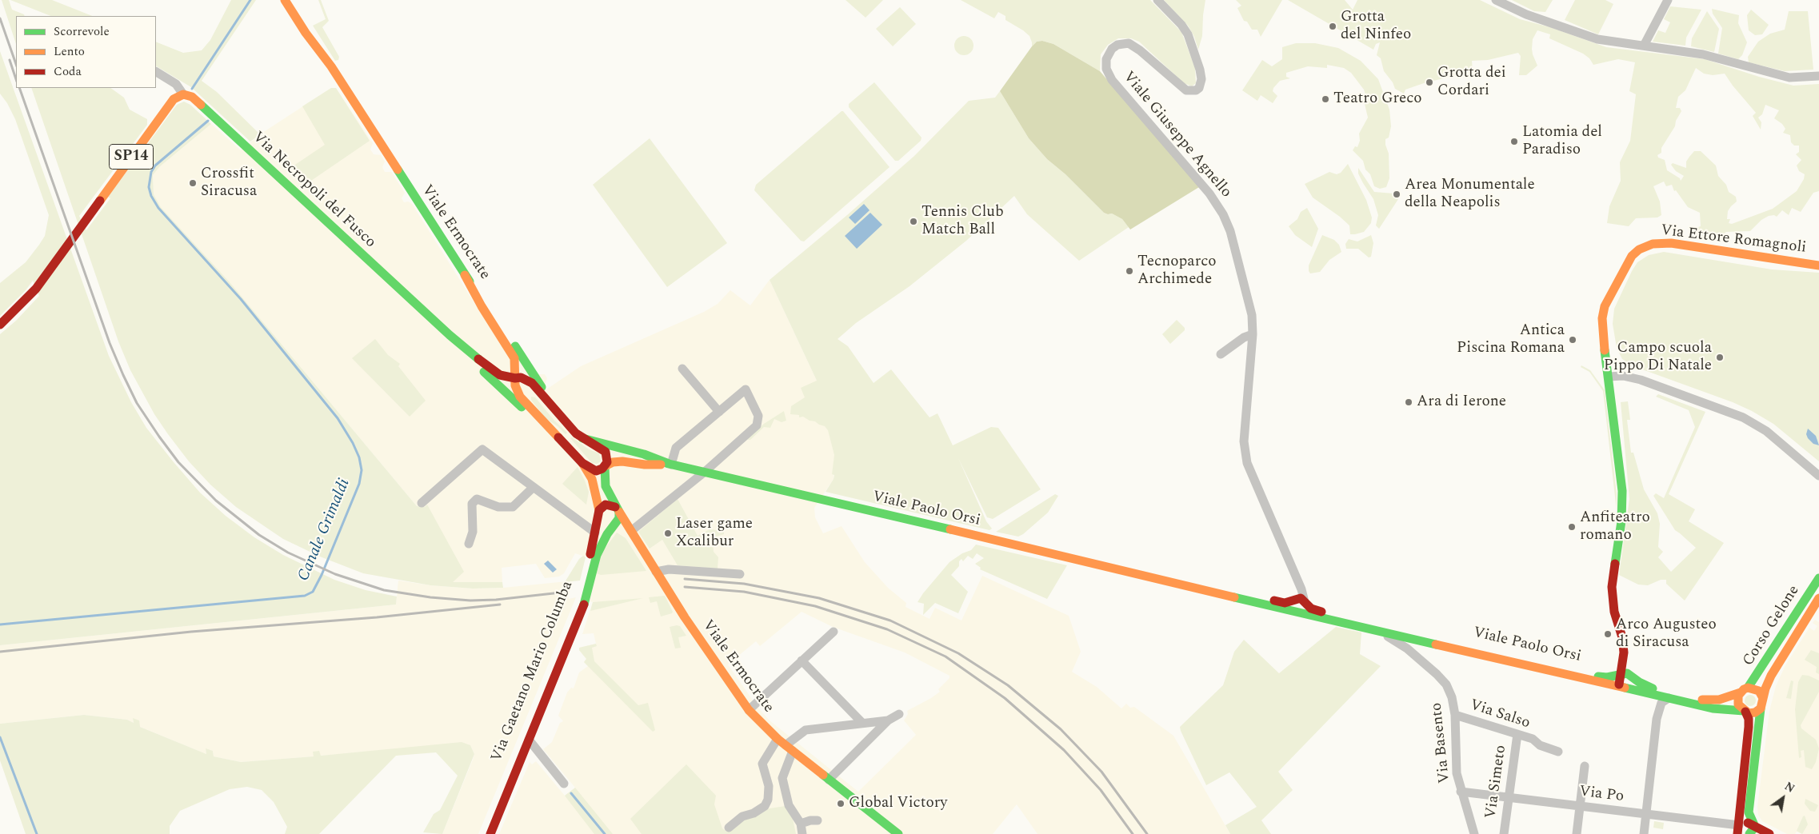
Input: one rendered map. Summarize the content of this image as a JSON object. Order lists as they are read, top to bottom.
{
  "streets": {
    "main road": [
      "SP14",
      "Via Necropoli del Fusco",
      "Viale Ermocrate",
      "Via Ettore Romagnoli",
      "Viale Paolo Orsi",
      "Corso Gelone",
      "Via Gaetano Mario Columba"
    ],
    "street": [
      "Viale Giuseppe Agnello",
      "Via Salso",
      "Via Basento",
      "Via Simeto",
      "Via Po"
    ]
  },
  "crossings": [
    ["Viale Giuseppe Agnello", "Viale Paolo Orsi"],
    ["SP14", "Via Necropoli del Fusco"],
    ["Viale Ermocrate", "Via Gaetano Mario Columba"],
    ["Via Ettore Romagnoli", "Viale Paolo Orsi"],
    ["Viale Paolo Orsi", "Corso Gelone"],
    ["Viale Paolo Orsi", "Via Basento"],
    ["Via Salso", "Via Basento"],
    ["Via Salso", "Via Simeto"],
    ["Via Basento", "Via Po"],
    ["Via Simeto", "Via Po"]
  ],
  "water": ["Canale Grimaldi"],
  "places": [
    "Grotta del Ninfeo",
    "Grotta dei Cordari",
    "Teatro Greco",
    "Latomia del Paradiso",
    "Crossfit Siracusa",
    "Area Monumentale della Neapolis",
    "Tennis Club Match Ball",
    "Tecnoparco Archimede",
    "Antica Piscina Romana",
    "Campo scuola Pippo Di Natale",
    "Ara di Ierone",
    "Anfiteatro romano",
    "Laser game Xcalibur",
    "Arco Augusteo di Siracusa",
    "Global Victory"
  ],
  "legend": ["Scorrevole", "Lento", "Coda"],
  "north": "top right"
}
